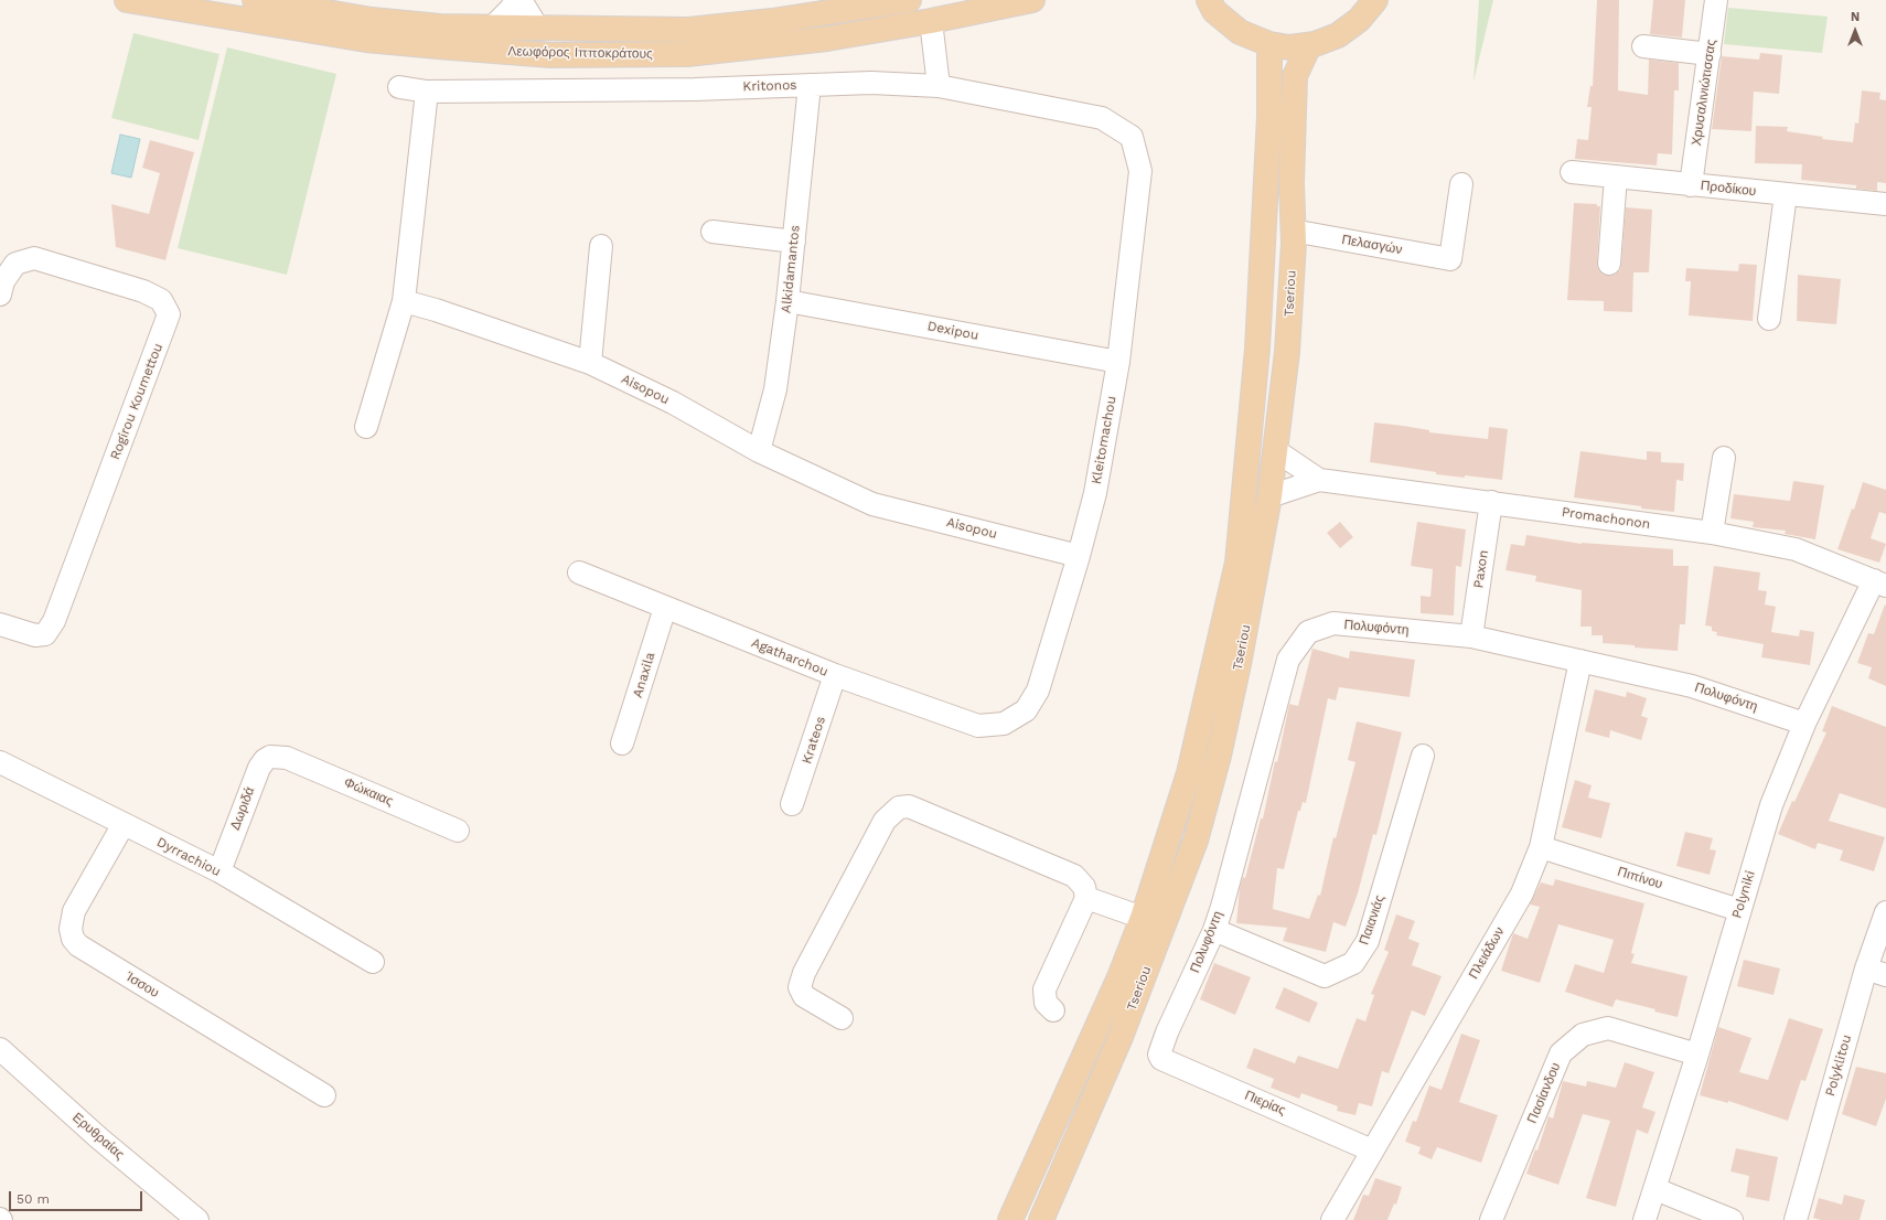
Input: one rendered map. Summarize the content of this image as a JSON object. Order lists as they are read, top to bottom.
{
  "streets": {
    "main road": ["Λεωφόρος Ιπποκράτους", "Tseriou"],
    "street": [
      "Kritonos",
      "Χρυσαλινιώτισσας",
      "Προδίκου",
      "Πελασγών",
      "Alkidamantos",
      "Dexipou",
      "Aisopou",
      "Rogirou Koumettou",
      "Kleitomachou",
      "Promachonon",
      "Paxon",
      "Πολυφόντη",
      "Agatharchou",
      "Anaxila",
      "Krateos",
      "Φώκαιας",
      "Δωριδά",
      "Dyrrachiou",
      "Πιπίνου",
      "Polyniki",
      "Παιανιάς",
      "Πλειάδων",
      "Ίσσου",
      "Polyklitou",
      "Πασίανδου",
      "Πιερίας",
      "Ερυθραίας"
    ]
  },
  "crossings": [
    ["Kritonos", "Alkidamantos"],
    ["Kritonos", "Kleitomachou"],
    ["Χρυσαλινιώτισσας", "Προδίκου"],
    ["Πελασγών", "Tseriou"],
    ["Alkidamantos", "Dexipou"],
    ["Alkidamantos", "Aisopou"],
    ["Tseriou", "Promachonon"],
    ["Dexipou", "Kleitomachou"],
    ["Aisopou", "Kleitomachou"],
    ["Kleitomachou", "Agatharchou"],
    ["Promachonon", "Paxon"],
    ["Promachonon", "Polyniki"],
    ["Paxon", "Πολυφόντη"],
    ["Πολυφόντη", "Polyniki"],
    ["Πολυφόντη", "Παιανιάς"],
    ["Πολυφόντη", "Πλειάδων"],
    ["Πολυφόντη", "Πιερίας"],
    ["Agatharchou", "Anaxila"],
    ["Agatharchou", "Krateos"],
    ["Φώκαιας", "Δωριδά"],
    ["Δωριδά", "Dyrrachiou"],
    ["Dyrrachiou", "Ίσσου"],
    ["Πιπίνου", "Polyniki"],
    ["Πιπίνου", "Πλειάδων"],
    ["Polyniki", "Πασίανδου"],
    ["Πλειάδων", "Πιερίας"]
  ],
  "scale_bar": "50 m",
  "north": "top"
}
